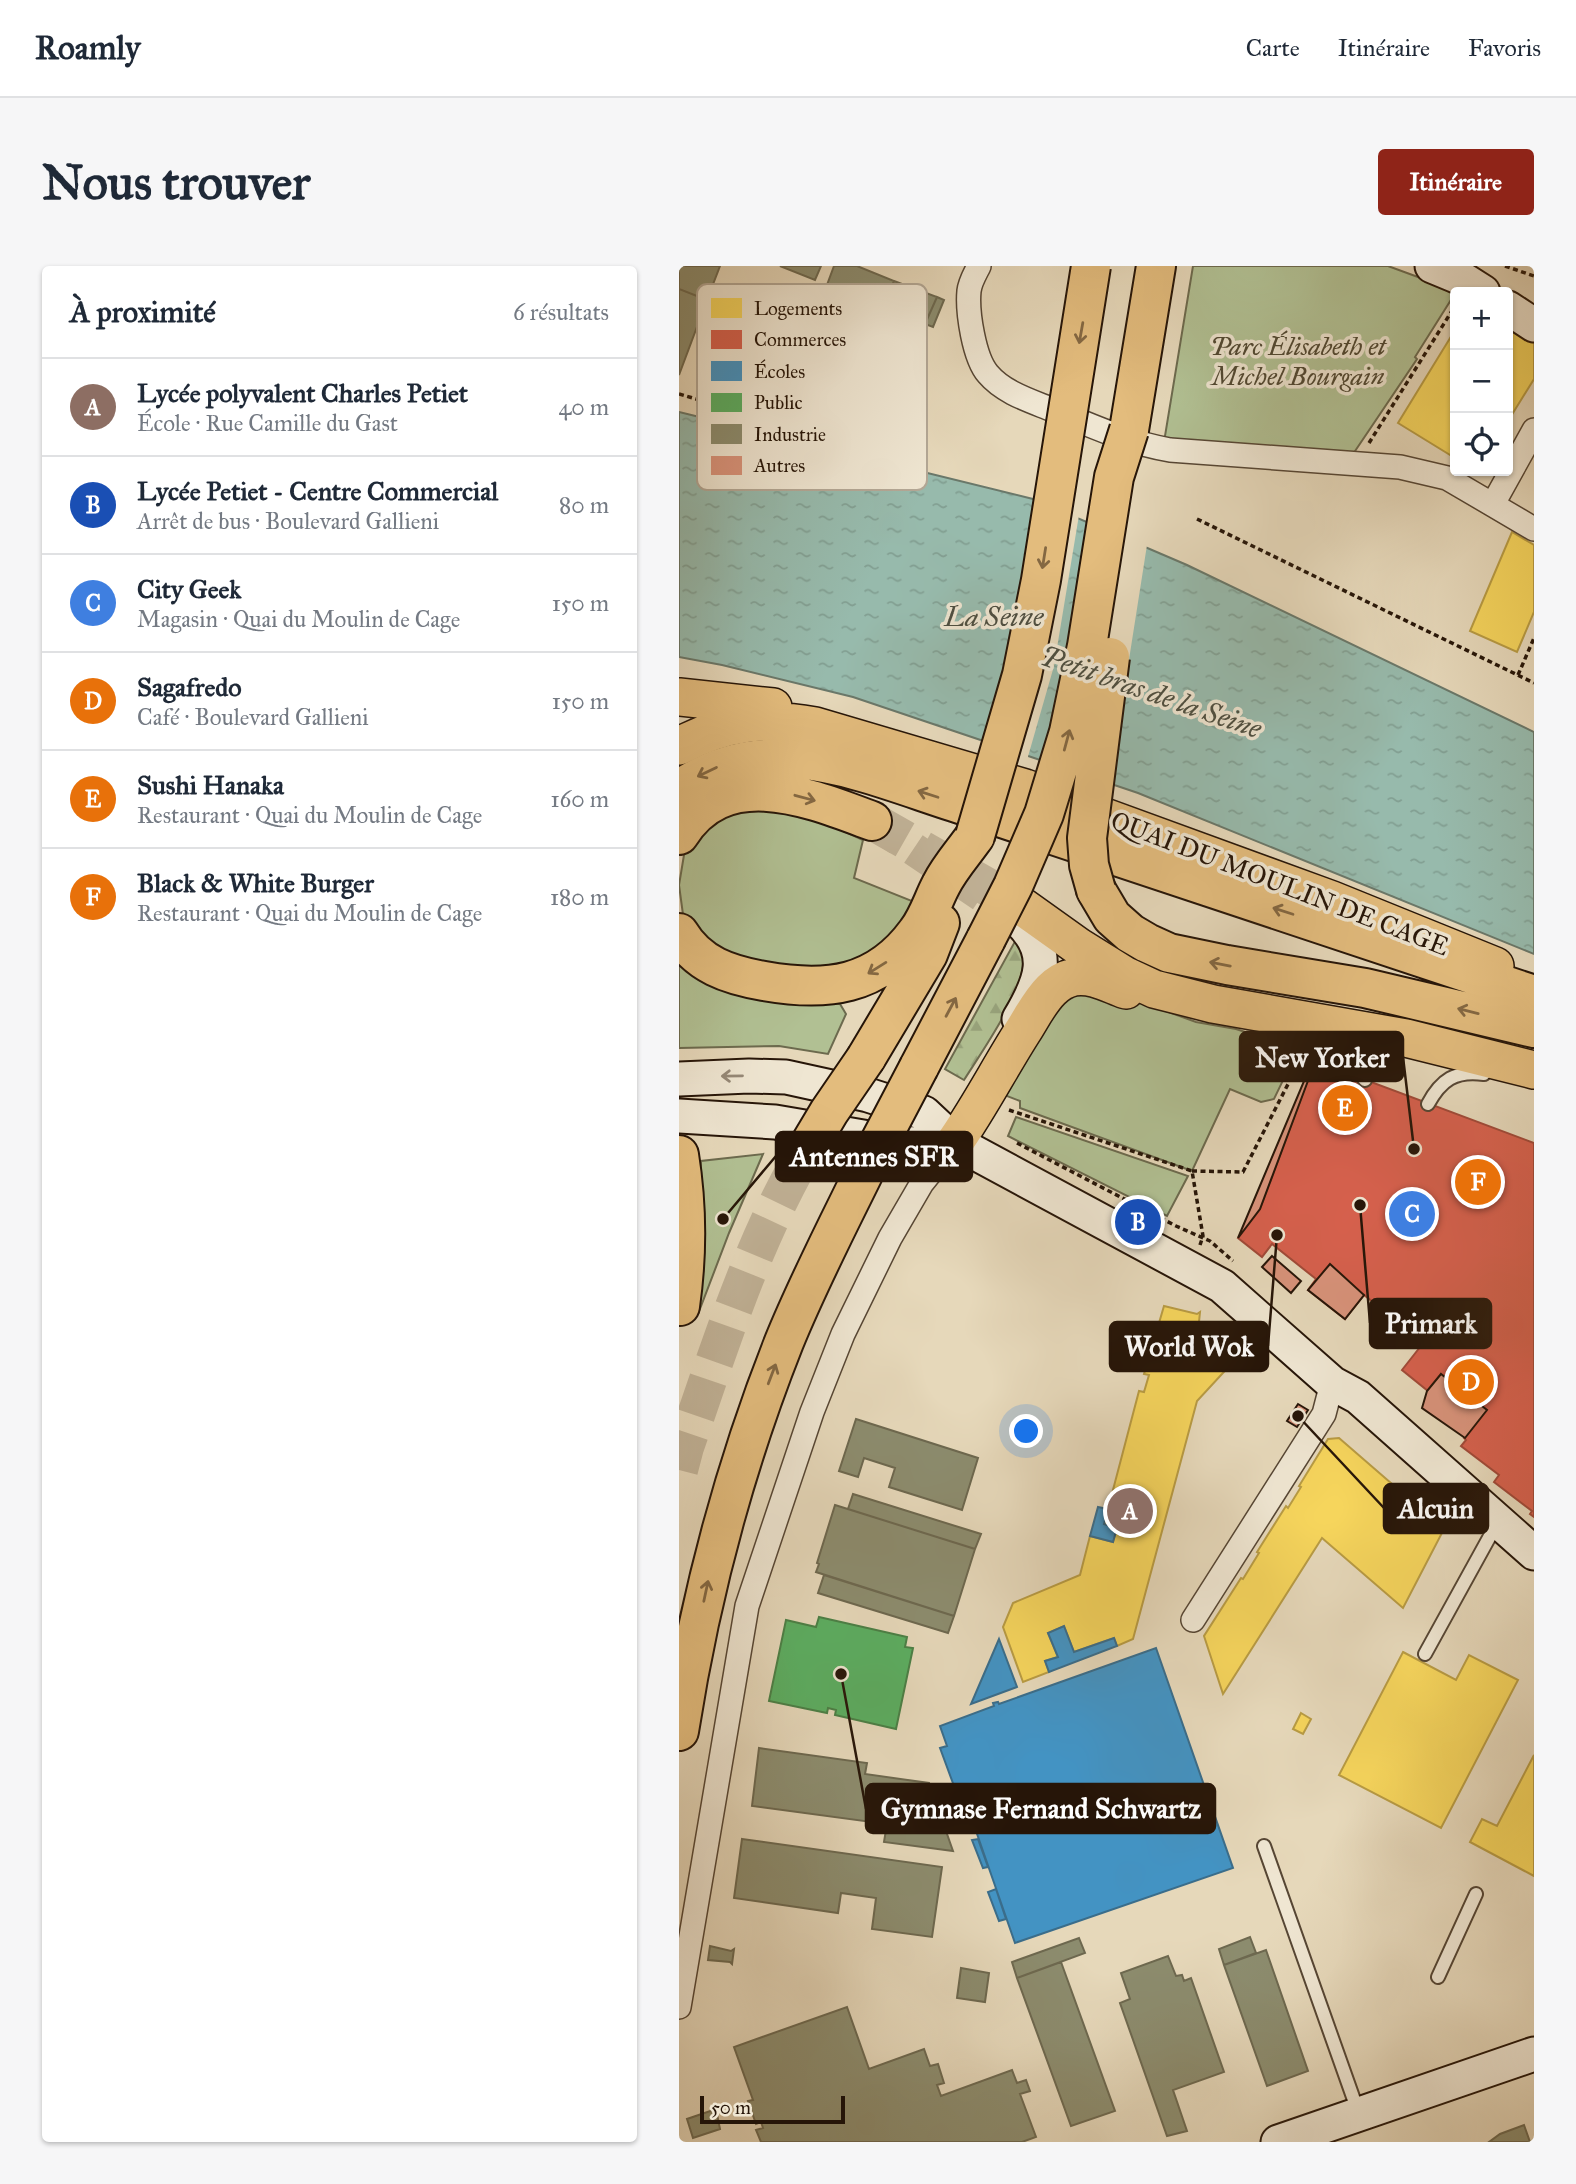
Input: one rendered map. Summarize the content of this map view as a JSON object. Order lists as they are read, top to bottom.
{
  "streets": {
    "main road": ["QUAI DU MOULIN DE CAGE"]
  },
  "water": ["La Seine", "Petit bras de la Seine"],
  "parks": ["Parc Élisabeth et Michel Bourgain"],
  "places": [
    "New Yorker",
    "Primark",
    "Antennes SFR",
    "World Wok",
    "Alcuin",
    "Gymnase Fernand Schwartz"
  ],
  "legend": [
    "Logements",
    "Commerces",
    "Écoles",
    "Public",
    "Industrie",
    "Autres"
  ],
  "scale_bar": "50 m",
  "page": {
    "header": "Roamly",
    "nav": ["Carte", "Itinéraire", "Favoris"],
    "buttons": "Itinéraire",
    "title": "Nous trouver",
    "heading": ["À proximité", "6 résultats"],
    "map_buttons": ["+", "−"],
    "list": [
      {
        "mark": "A",
        "name": "Lycée polyvalent Charles Petiet",
        "note": "École · Rue Camille du Gast",
        "value": "40 m"
      },
      {
        "mark": "B",
        "name": "Lycée Petiet - Centre Commercial",
        "note": "Arrêt de bus · Boulevard Gallieni",
        "value": "80 m"
      },
      {
        "mark": "C",
        "name": "City Geek",
        "note": "Magasin · Quai du Moulin de Cage",
        "value": "150 m"
      },
      {
        "mark": "D",
        "name": "Sagafredo",
        "note": "Café · Boulevard Gallieni",
        "value": "150 m"
      },
      {
        "mark": "E",
        "name": "Sushi Hanaka",
        "note": "Restaurant · Quai du Moulin de Cage",
        "value": "160 m"
      },
      {
        "mark": "F",
        "name": "Black & White Burger",
        "note": "Restaurant · Quai du Moulin de Cage",
        "value": "180 m"
      }
    ],
    "pins": [
      "E",
      "F",
      "C",
      "B",
      "D",
      "A"
    ],
    "scale": "50 m"
  }
}
